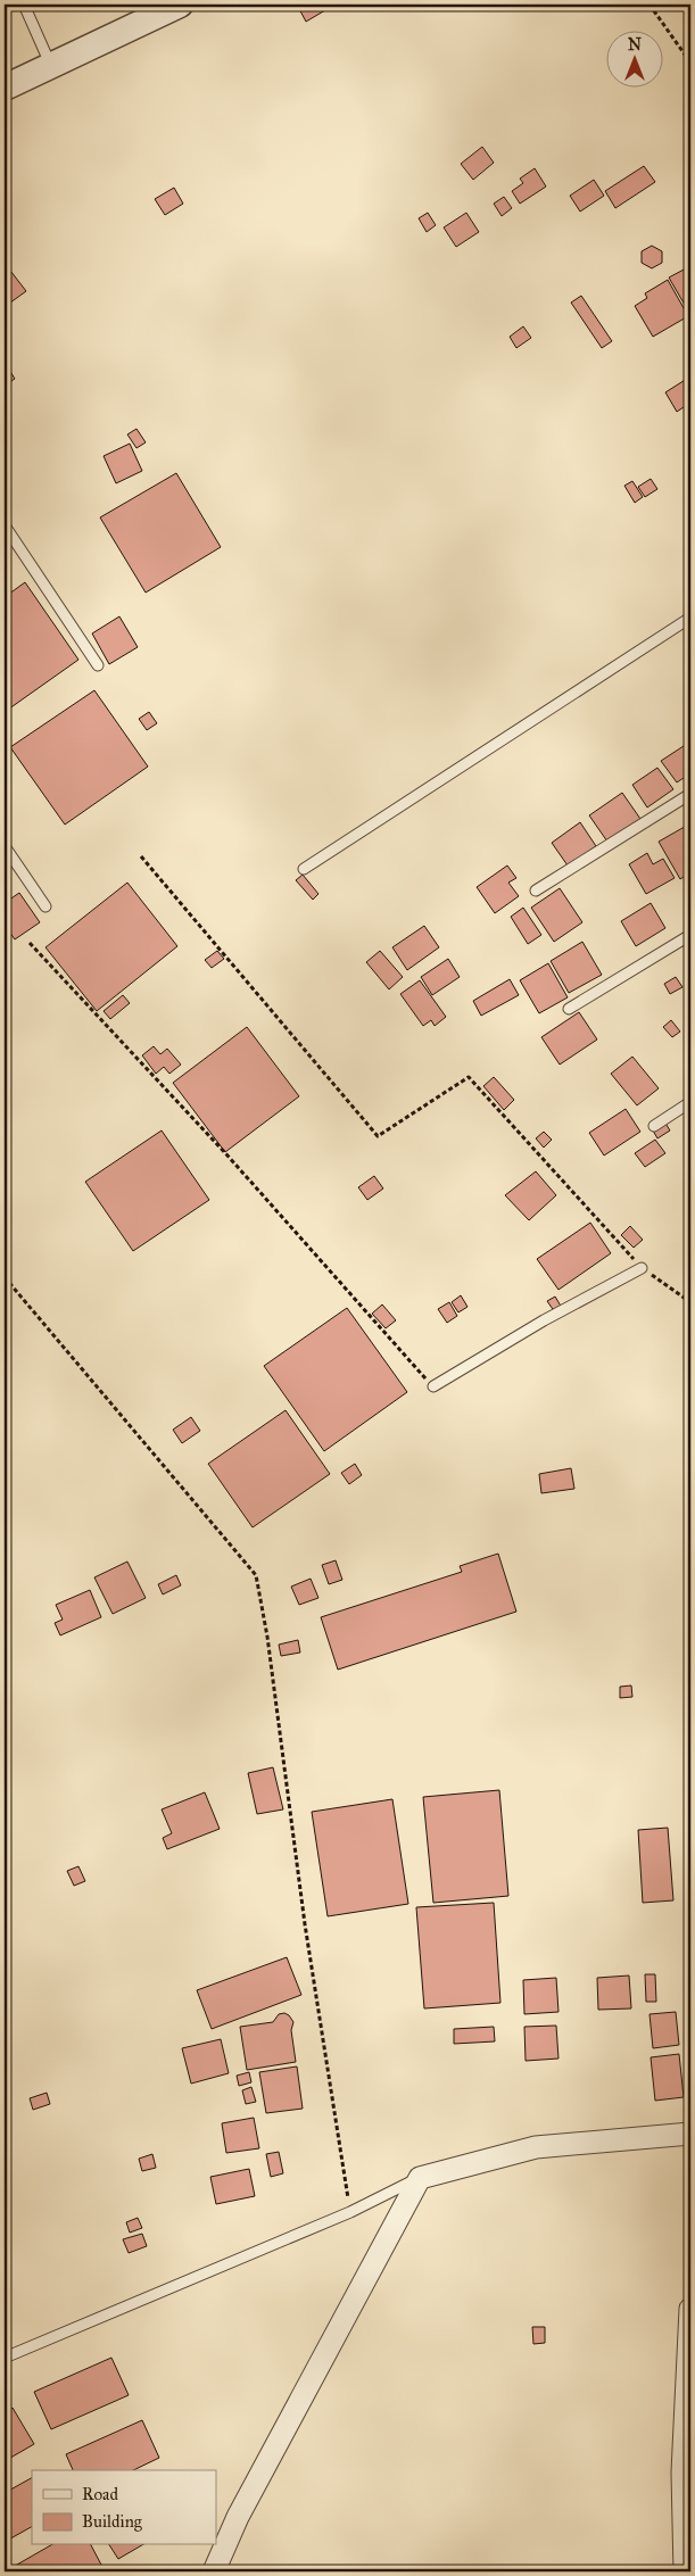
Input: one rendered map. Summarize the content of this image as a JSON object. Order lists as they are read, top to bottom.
{
  "legend": ["Road", "Building"],
  "north": "top"
}
